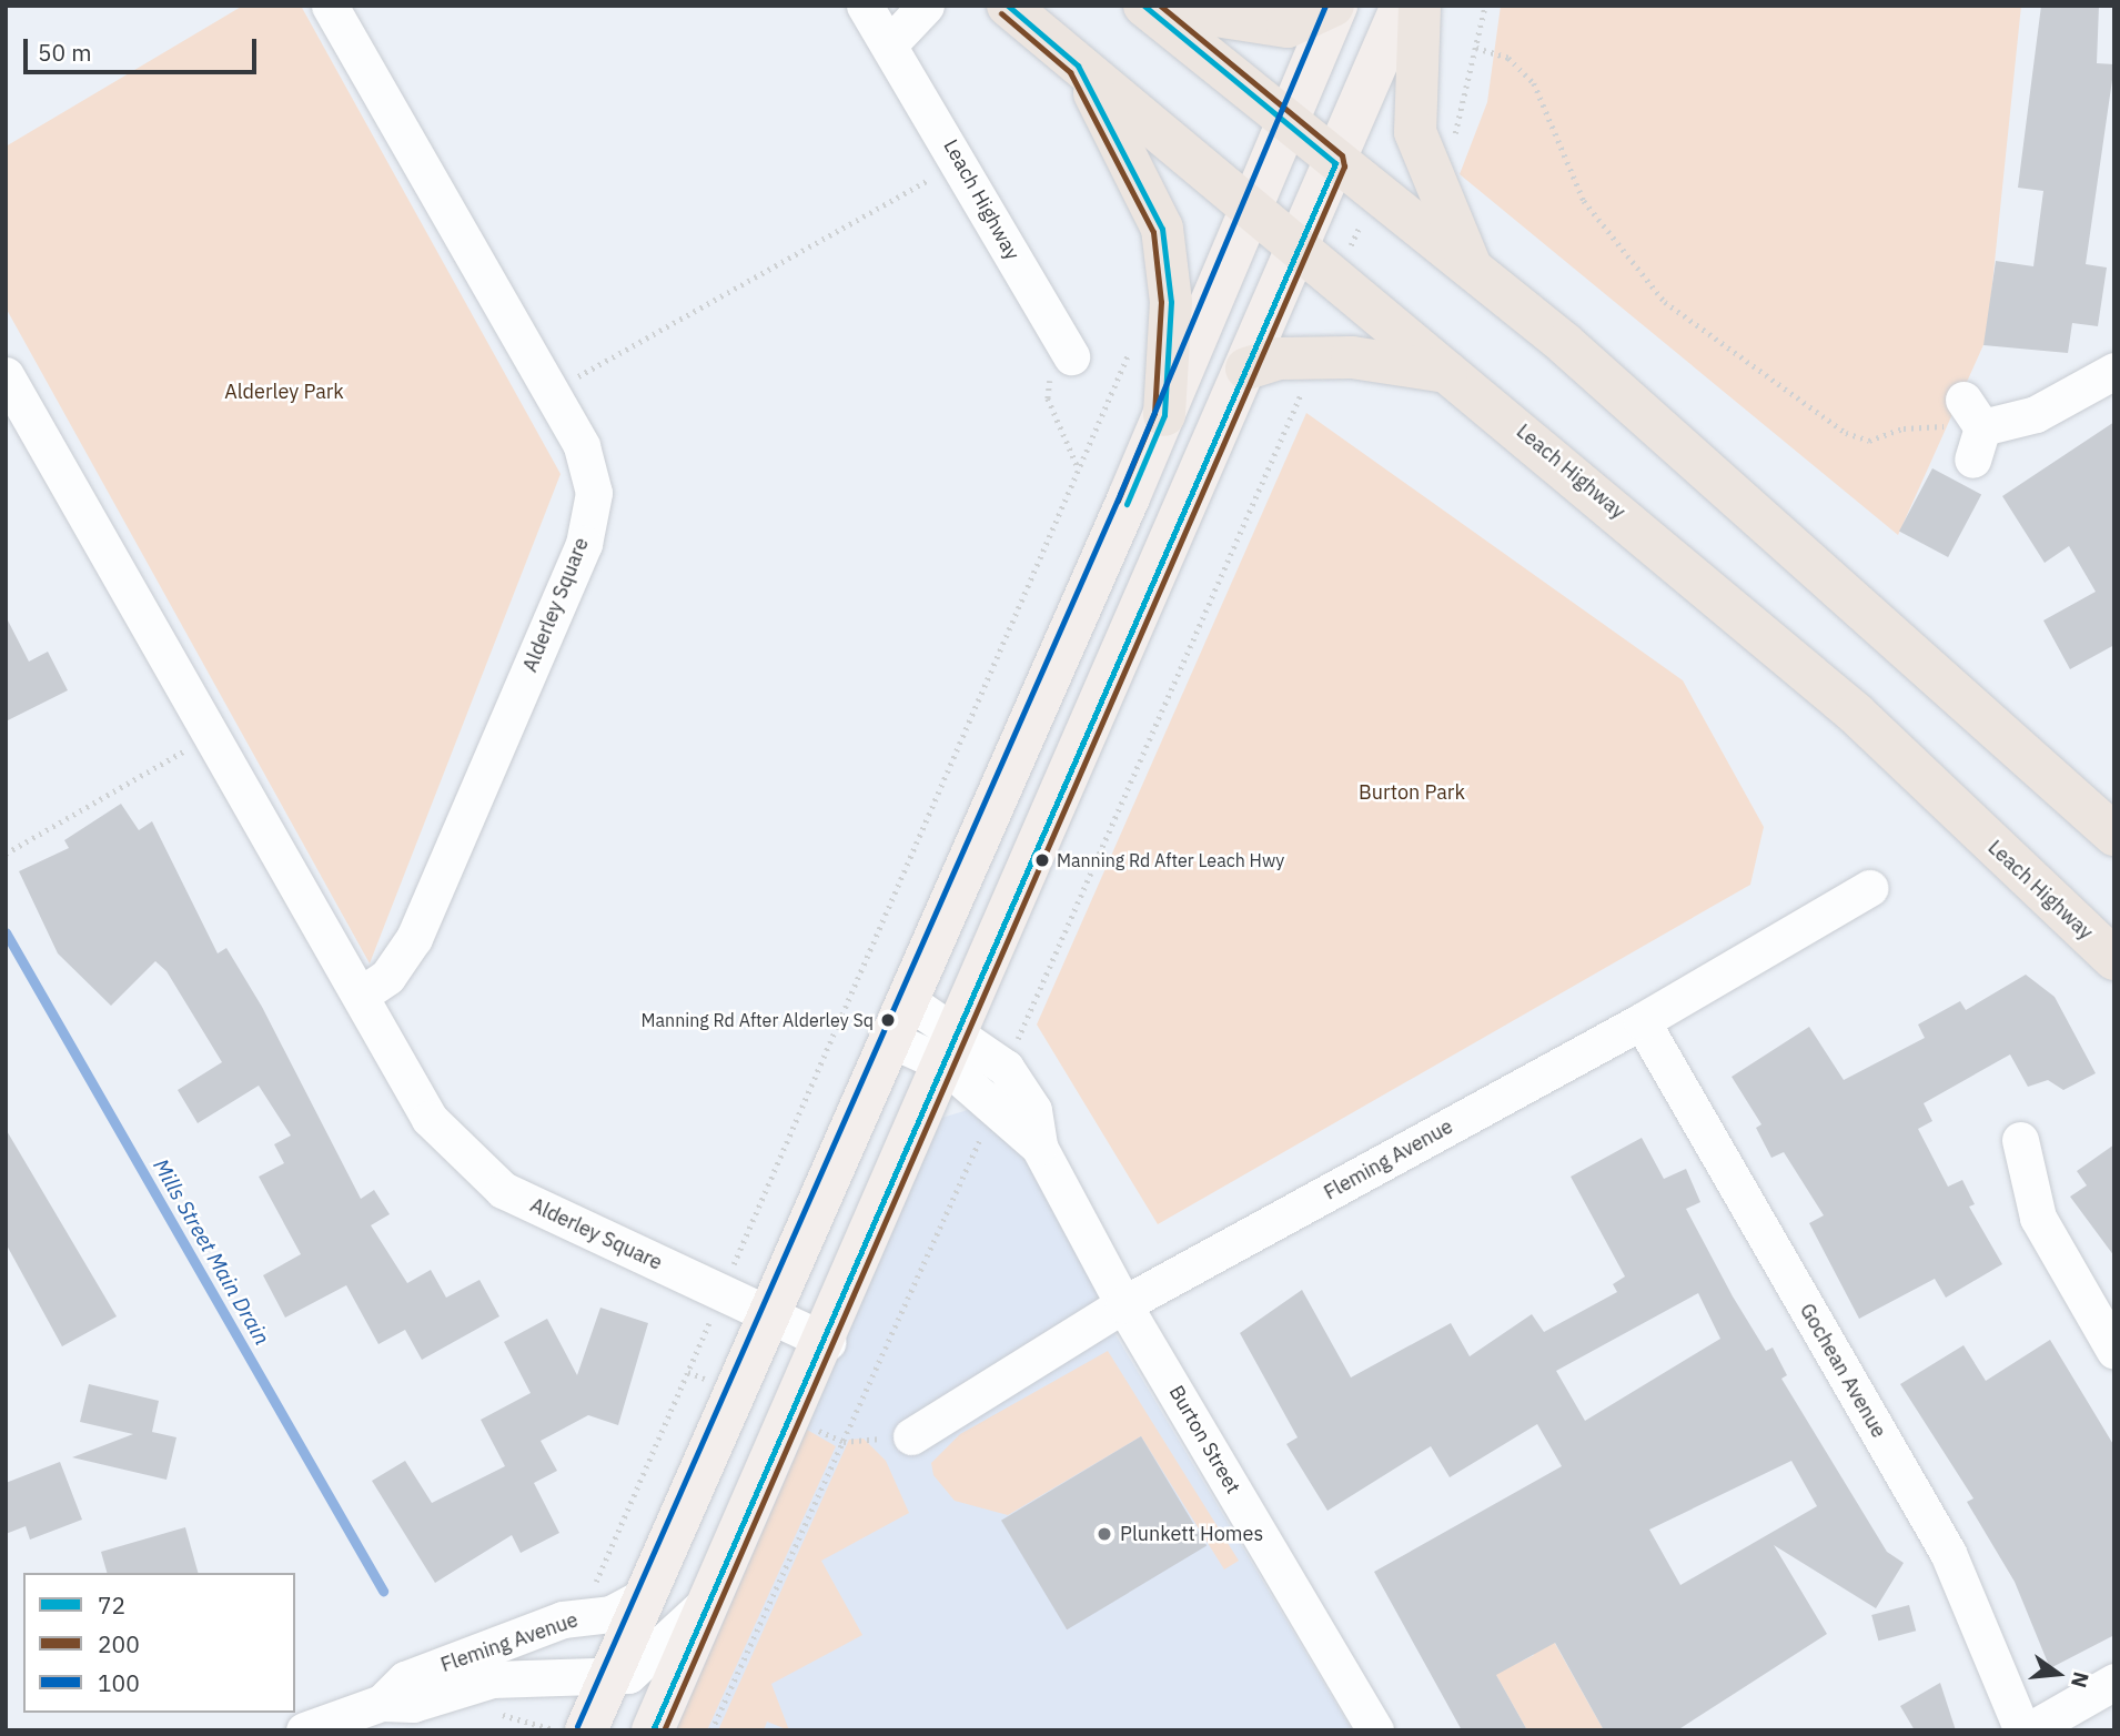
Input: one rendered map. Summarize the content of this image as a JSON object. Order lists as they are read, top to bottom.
{
  "streets": {
    "highway": ["Leach Highway"],
    "street": [
      "Alderley Square",
      "Fleming Avenue",
      "Gochean Avenue",
      "Burton Street"
    ]
  },
  "crossings": [
    ["Fleming Avenue", "Gochean Avenue"],
    ["Fleming Avenue", "Burton Street"]
  ],
  "water": ["Mills Street Main Drain"],
  "parks": ["Alderley Park", "Burton Park"],
  "places": ["Manning Rd After Leach Hwy", "Manning Rd After Alderley Sq", "Plunkett Homes"],
  "lines": ["transit line 72", "transit line 200", "transit line 100"],
  "legend": ["72", "200", "100"],
  "scale_bar": "50 m",
  "north": "right"
}
